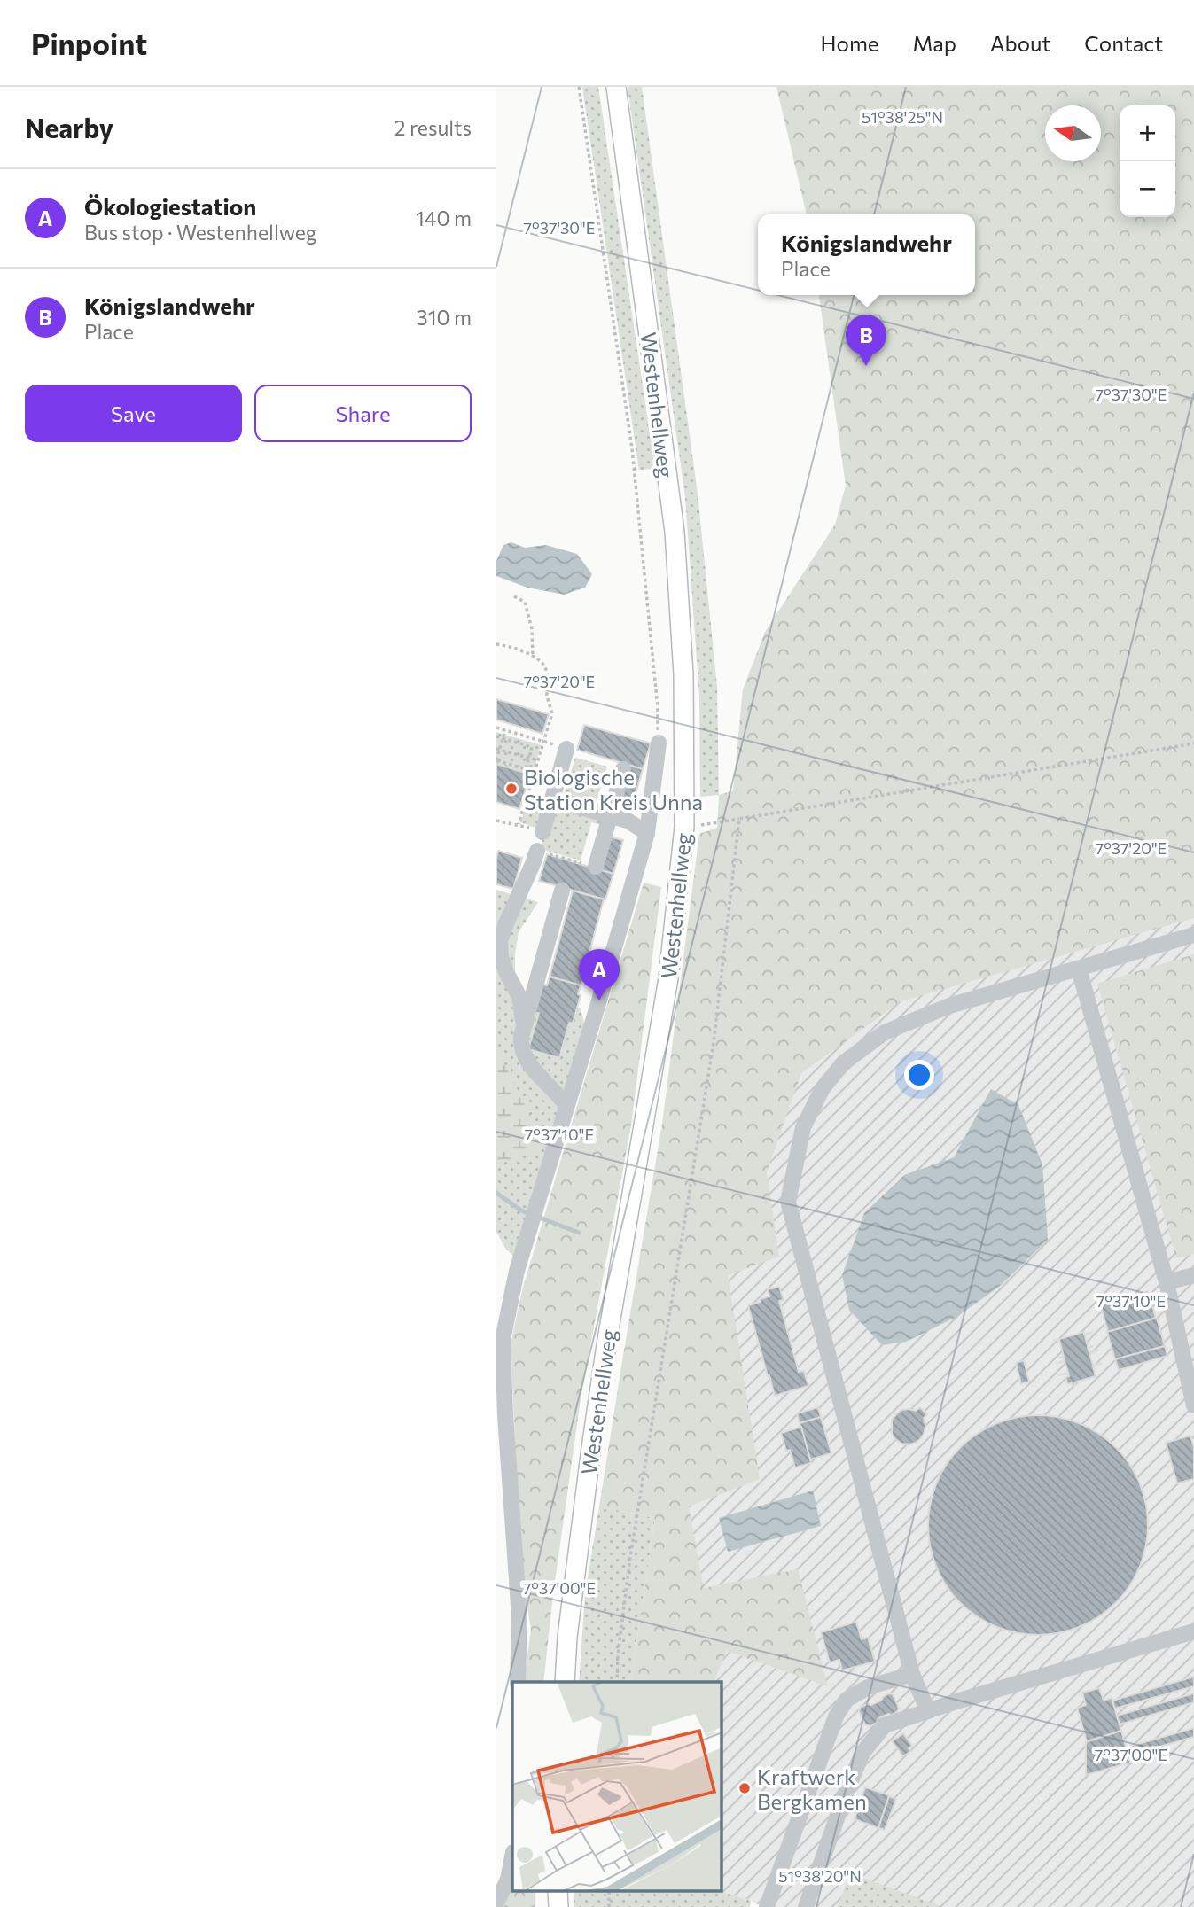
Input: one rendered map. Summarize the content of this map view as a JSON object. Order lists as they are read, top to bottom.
{
  "streets": {
    "main road": ["Westenhellweg"]
  },
  "places": ["Biologische Station Kreis Unna", "Kraftwerk Bergkamen"],
  "north": "left",
  "page": {
    "header": "Pinpoint",
    "nav": [
      "Home",
      "Map",
      "About",
      "Contact"
    ],
    "heading": ["Nearby", "2 results"],
    "map_buttons": ["+", "−"],
    "list": [
      {
        "mark": "A",
        "name": "Ökologiestation",
        "note": "Bus stop · Westenhellweg",
        "value": "140 m"
      },
      {
        "mark": "B",
        "name": "Königslandwehr",
        "note": "Place",
        "value": "310 m"
      }
    ],
    "popup": ["Königslandwehr", "Place"],
    "pins": ["B", "A"],
    "buttons": ["Save", "Share"]
  },
  "coordinates": [
    "51°38'25\"N",
    "7°37'30\"E",
    "7°37'20\"E",
    "7°37'10\"E",
    "7°37'00\"E",
    "51°38'20\"N"
  ]
}
